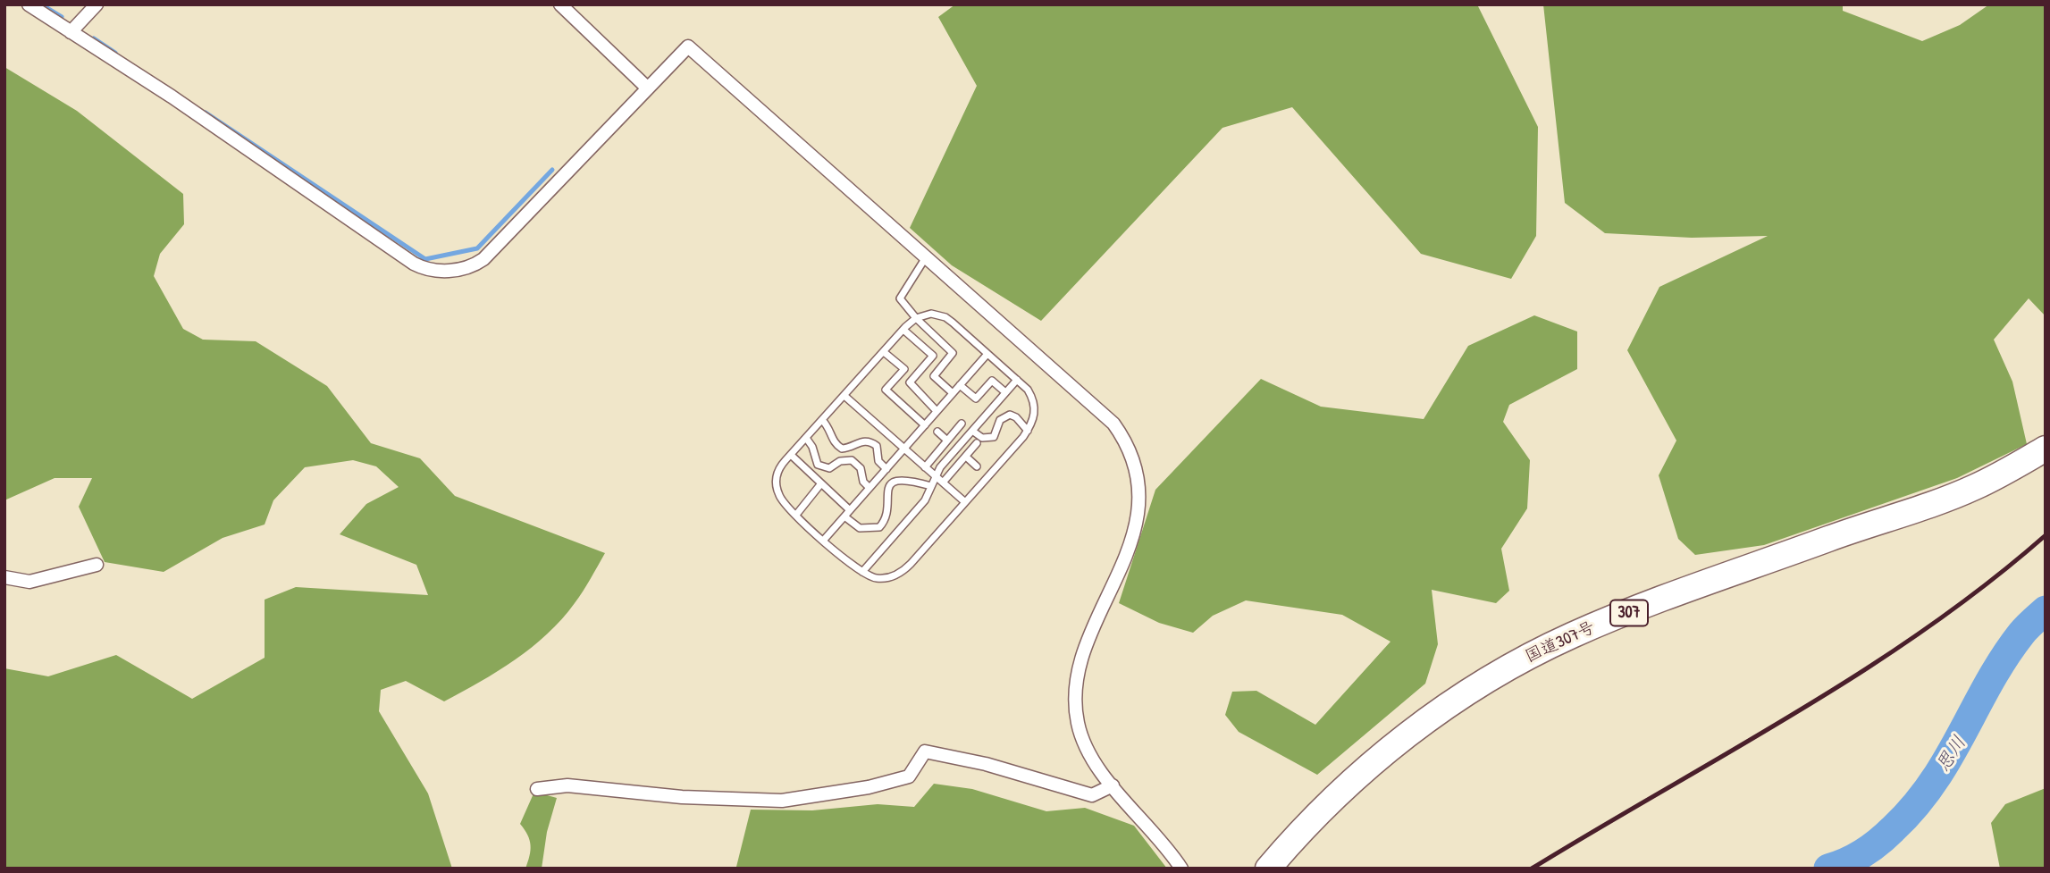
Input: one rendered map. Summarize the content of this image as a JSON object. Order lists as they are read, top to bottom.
{
  "streets": {
    "highway": ["307", "国道307号"]
  },
  "water": ["思川"]
}
